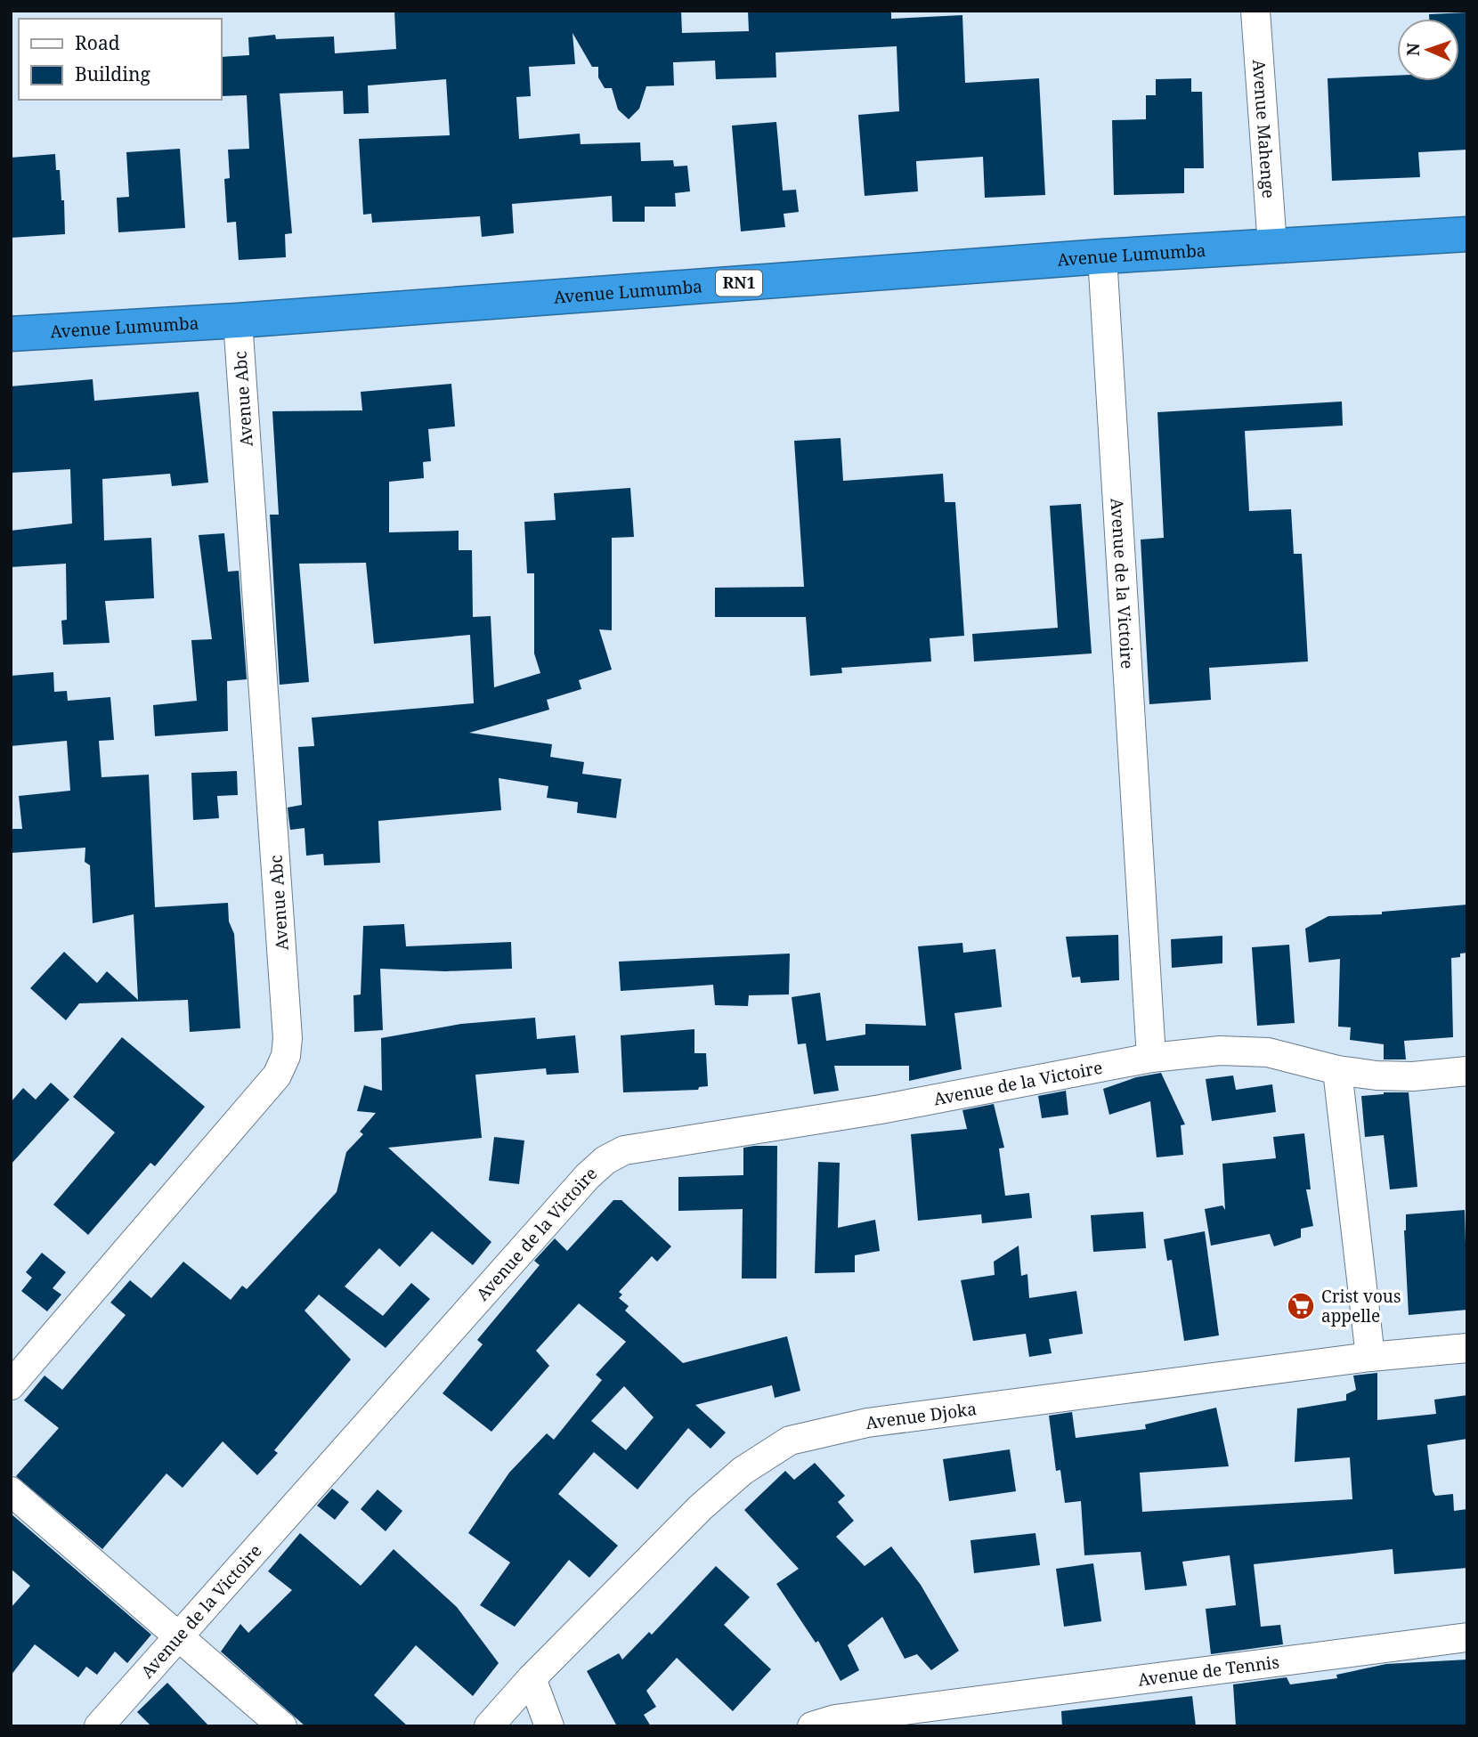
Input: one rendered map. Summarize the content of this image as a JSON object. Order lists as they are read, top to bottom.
{
  "streets": {
    "highway": ["Avenue Lumumba", "RN1"],
    "street": [
      "Avenue Mahenge",
      "Avenue Abc",
      "Avenue de la Victoire",
      "Avenue Djoka",
      "Avenue de Tennis"
    ]
  },
  "crossings": [
    ["Avenue Mahenge", "Avenue Lumumba"],
    ["Avenue Lumumba", "Avenue Abc"],
    ["Avenue Lumumba", "Avenue de la Victoire"]
  ],
  "places": {
    "supermarket": ["Crist vous appelle"]
  },
  "legend": ["Road", "Building"],
  "north": "left"
}
